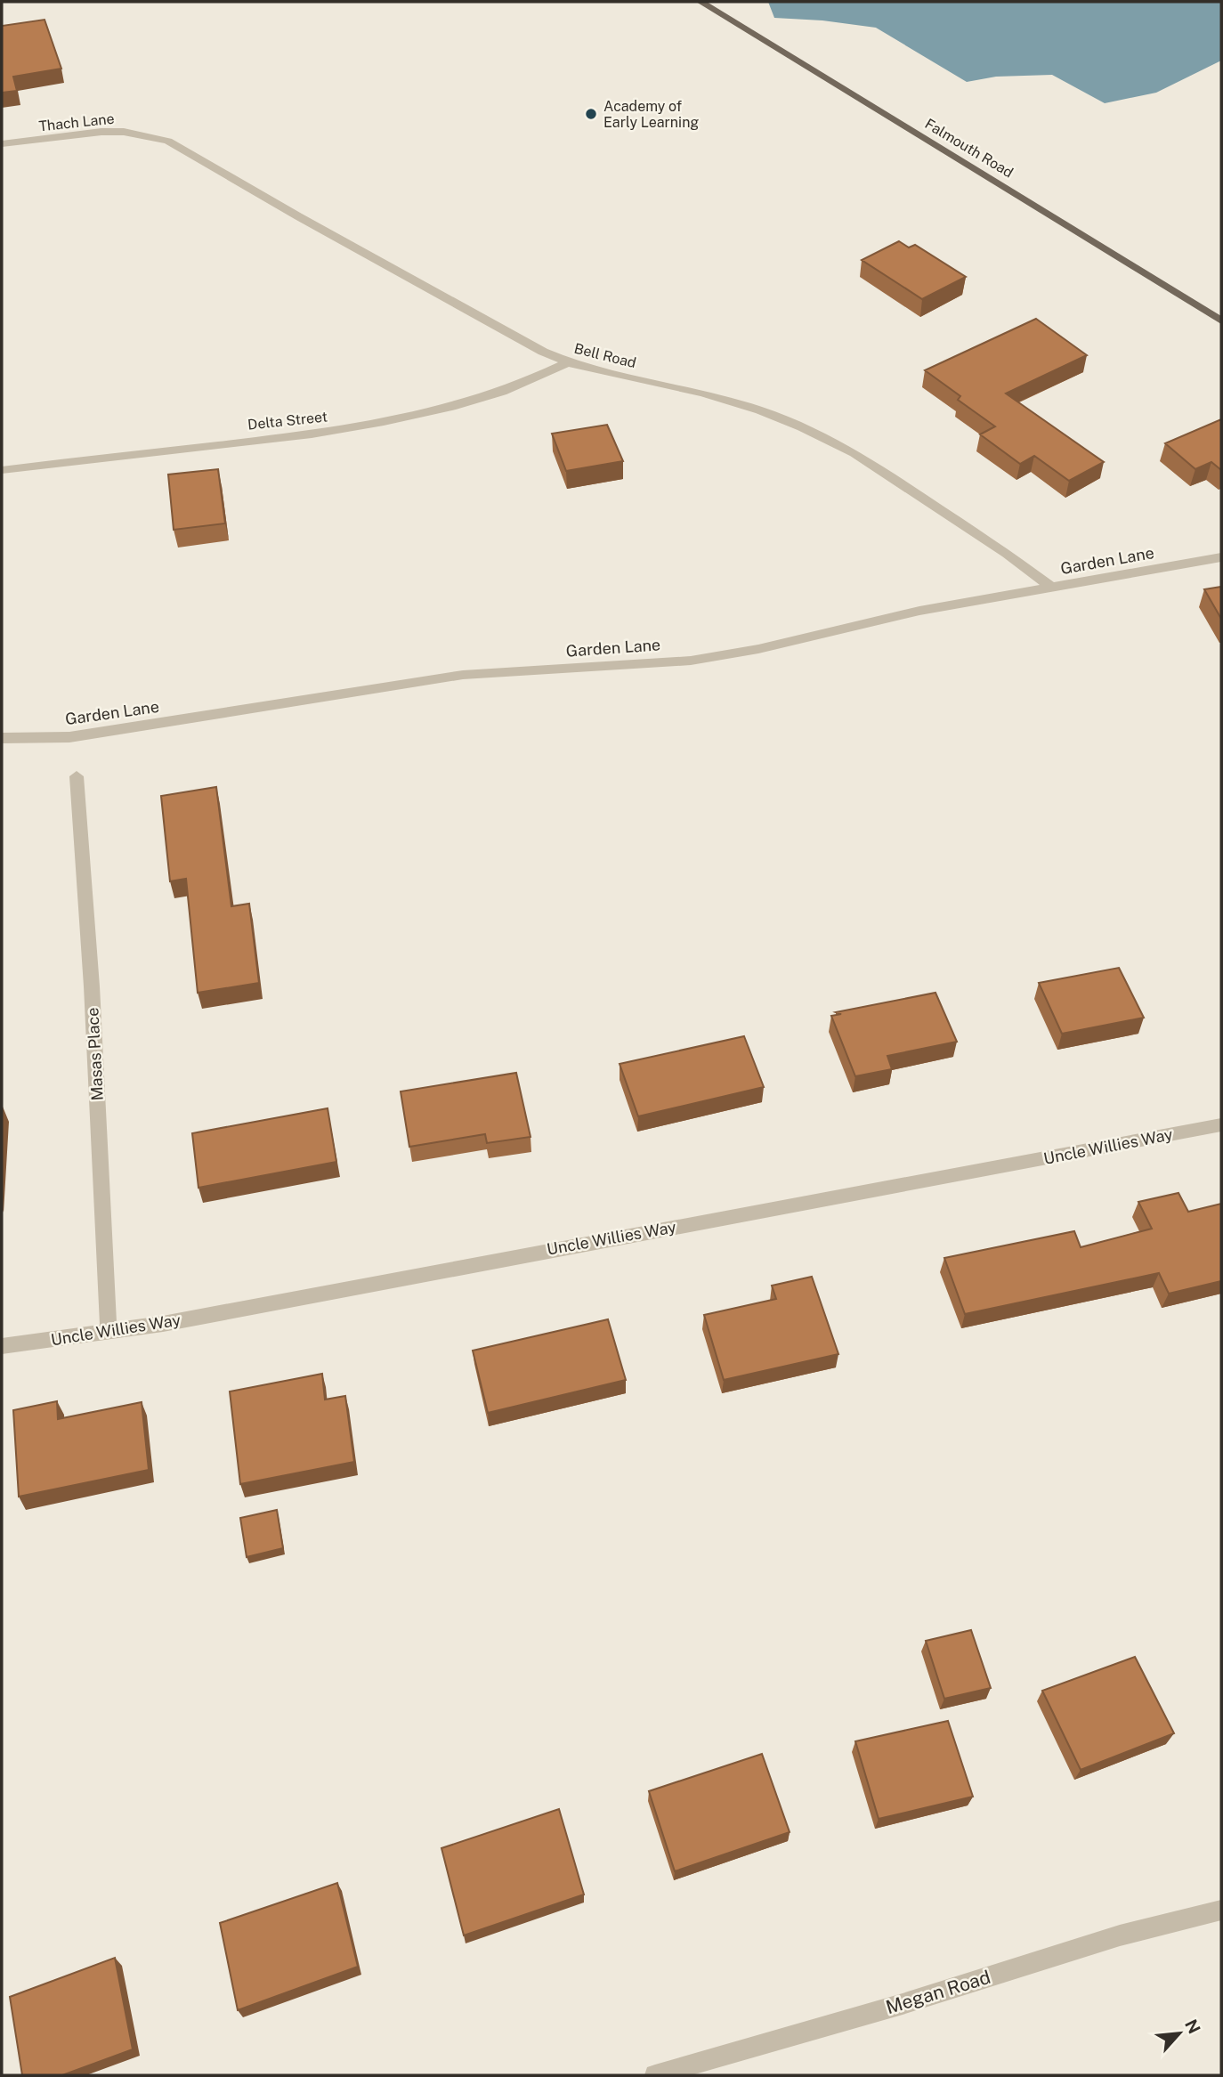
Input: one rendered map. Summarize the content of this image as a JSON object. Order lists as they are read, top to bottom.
{
  "streets": {
    "main road": ["Falmouth Road"],
    "street": [
      "Thach Lane",
      "Bell Road",
      "Delta Street",
      "Garden Lane",
      "Masas Place",
      "Uncle Willies Way",
      "Megan Road"
    ]
  },
  "crossings": [
    ["Thach Lane", "Bell Road"],
    ["Bell Road", "Delta Street"],
    ["Bell Road", "Garden Lane"],
    ["Masas Place", "Uncle Willies Way"]
  ],
  "places": ["Academy of Early Learning"],
  "north": "top right"
}
